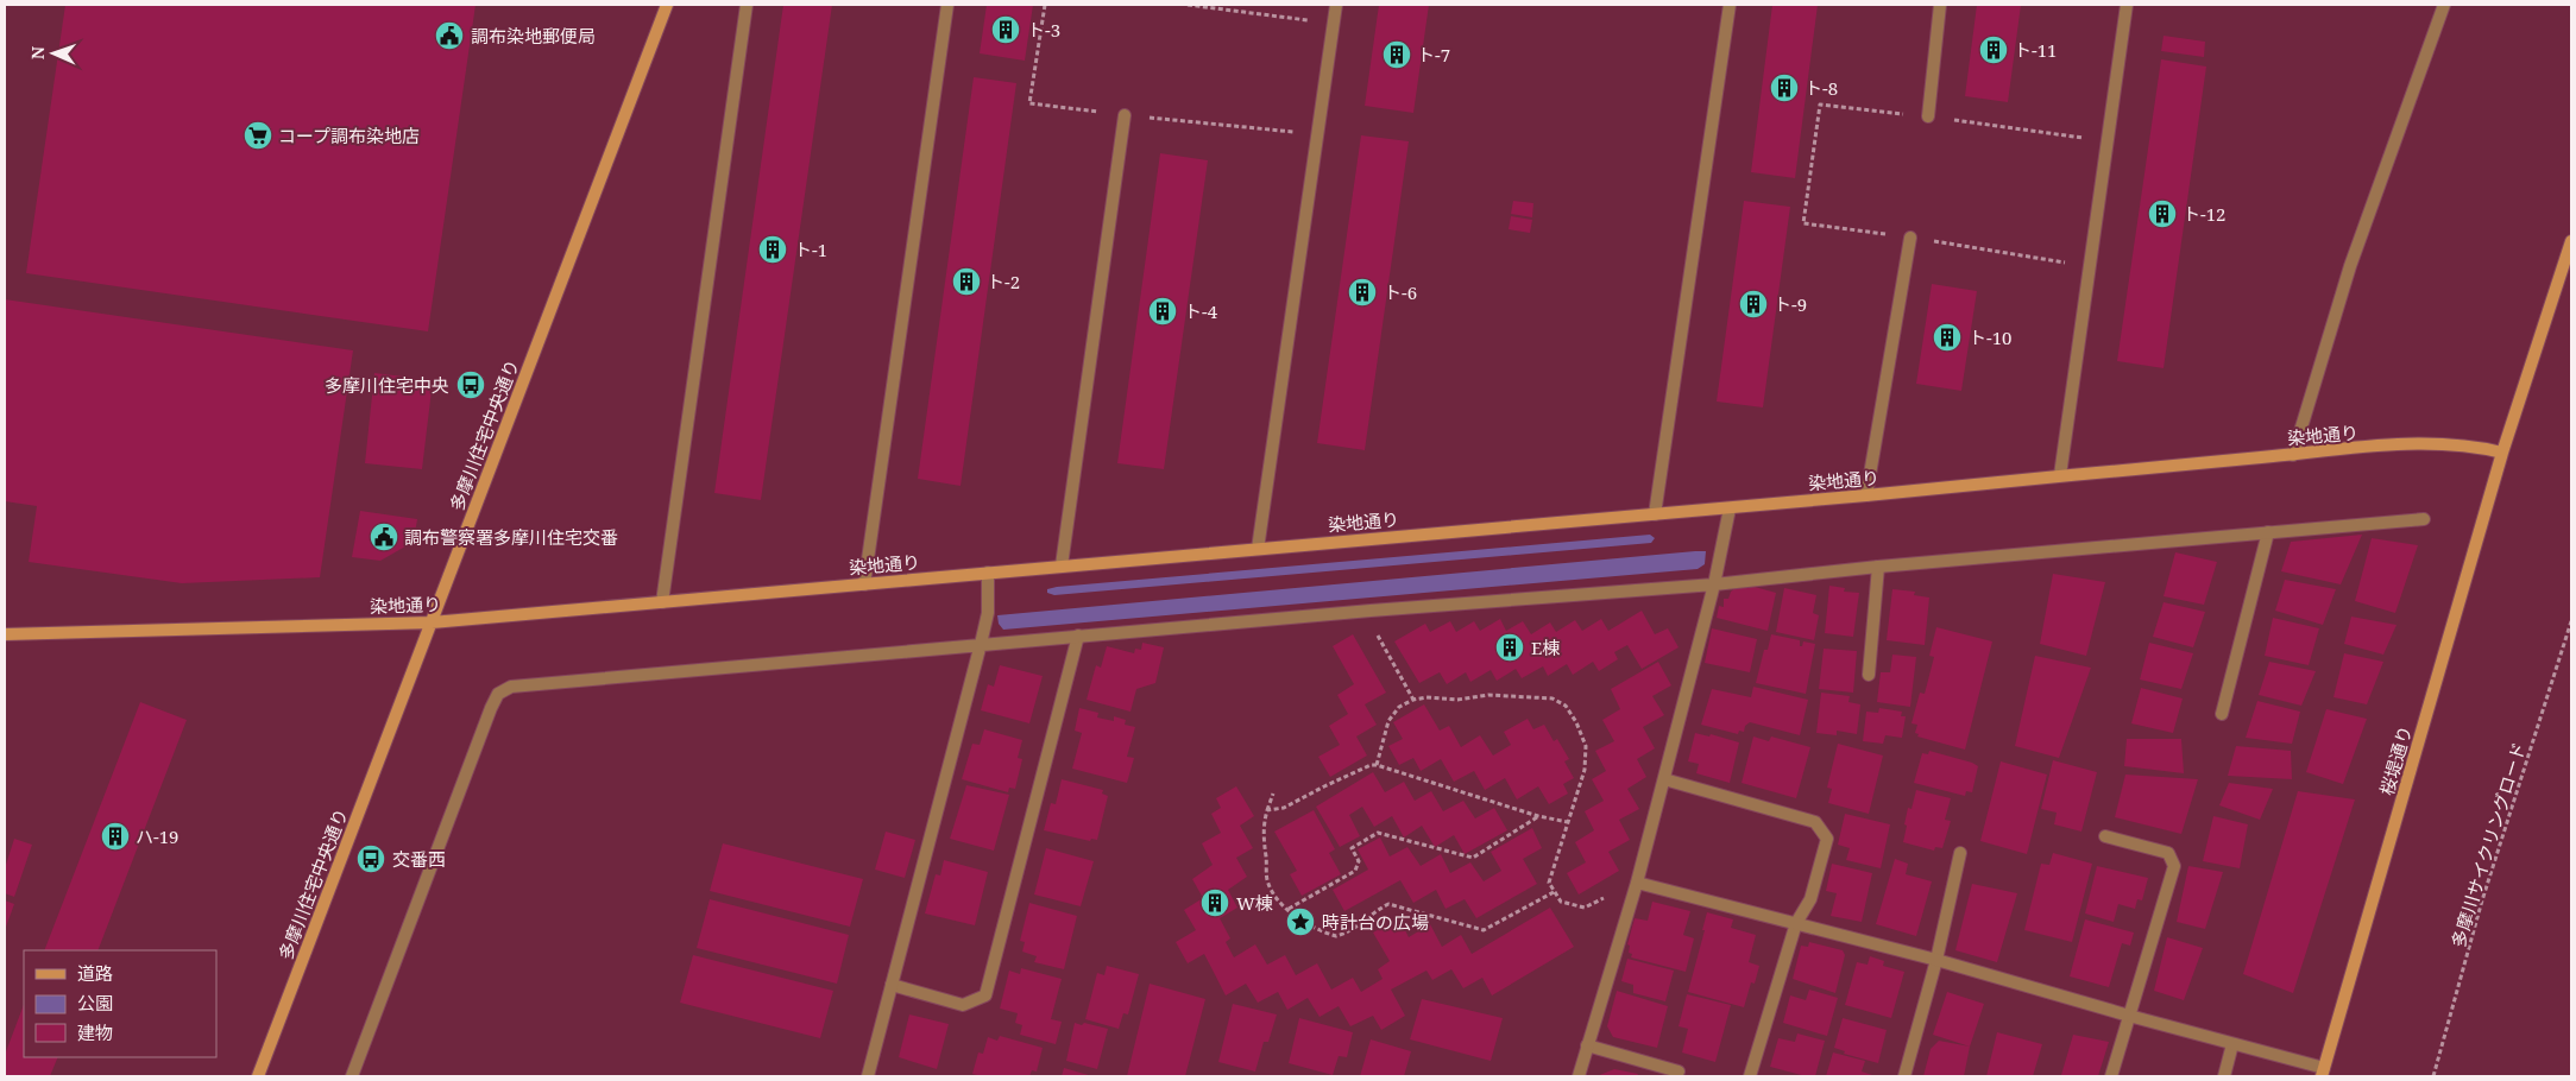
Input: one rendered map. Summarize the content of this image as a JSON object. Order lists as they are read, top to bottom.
{
  "streets": {
    "street": ["多摩川住宅中央通り", "染地通り", "桜堤通り"],
    "path": ["多摩川サイクリングロード"]
  },
  "crossings": [
    ["多摩川住宅中央通り", "染地通り"],
    ["染地通り", "桜堤通り"]
  ],
  "places": {
    "building": [
      "ト-3",
      "ト-11",
      "ト-7",
      "ト-8",
      "ト-12",
      "ト-1",
      "ト-2",
      "ト-6",
      "ト-9",
      "ト-4",
      "ト-10",
      "E棟",
      "ハ-19",
      "W棟"
    ],
    "public building": ["調布染地郵便局", "調布警察署多摩川住宅交番"],
    "supermarket": ["コープ調布染地店"],
    "bus stop": ["多摩川住宅中央", "交番西"],
    "place": ["時計台の広場"]
  },
  "legend": ["道路", "公園", "建物"],
  "north": "left"
}
